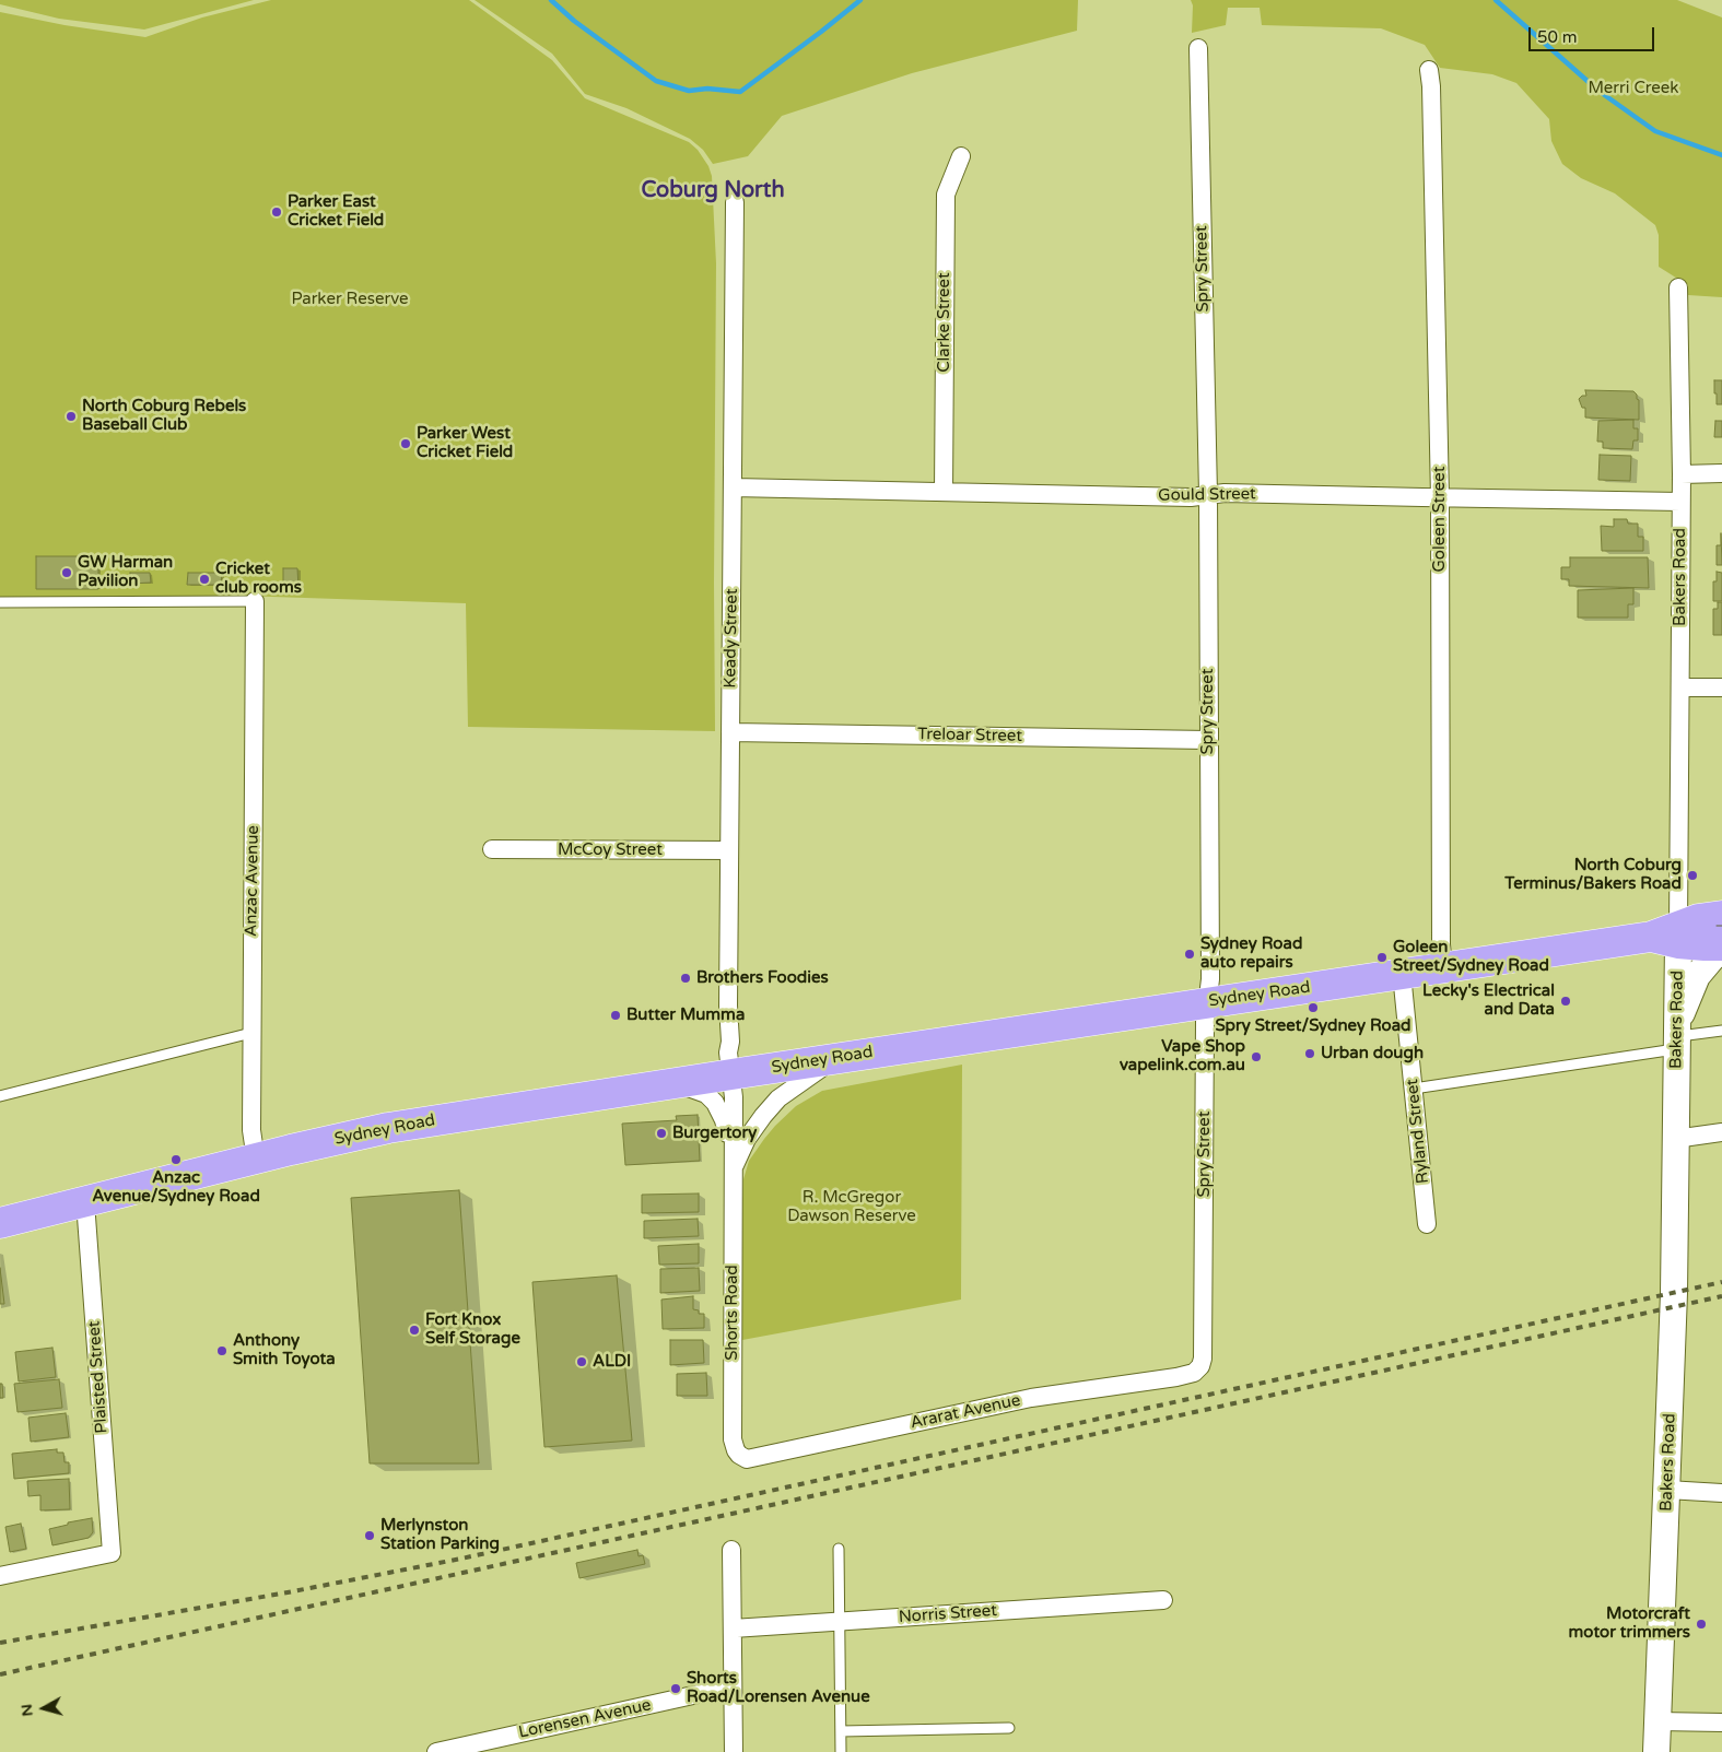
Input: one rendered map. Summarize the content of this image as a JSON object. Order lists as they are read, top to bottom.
{
  "streets": {
    "highway": ["Sydney Road"],
    "street": [
      "Spry Street",
      "Clarke Street",
      "Gould Street",
      "Goleen Street",
      "Bakers Road",
      "Keady Street",
      "Treloar Street",
      "McCoy Street",
      "Anzac Avenue",
      "Ryland Street",
      "Shorts Road",
      "Plaisted Street",
      "Ararat Avenue",
      "Norris Street",
      "Lorensen Avenue"
    ]
  },
  "crossings": [
    ["Spry Street", "Gould Street"],
    ["Spry Street", "Treloar Street"],
    ["Spry Street", "Sydney Road"],
    ["Spry Street", "Ararat Avenue"],
    ["Clarke Street", "Gould Street"],
    ["Gould Street", "Goleen Street"],
    ["Gould Street", "Bakers Road"],
    ["Gould Street", "Keady Street"],
    ["Goleen Street", "Sydney Road"],
    ["Bakers Road", "Sydney Road"],
    ["Keady Street", "Treloar Street"],
    ["Keady Street", "McCoy Street"],
    ["Keady Street", "Sydney Road"],
    ["Keady Street", "Shorts Road"],
    ["Anzac Avenue", "Sydney Road"],
    ["Sydney Road", "Ryland Street"],
    ["Sydney Road", "Shorts Road"],
    ["Sydney Road", "Plaisted Street"],
    ["Shorts Road", "Ararat Avenue"]
  ],
  "districts": ["Coburg North"],
  "parks": ["Merri Creek", "Parker Reserve", "R. McGregor Dawson Reserve"],
  "places": [
    "Parker East Cricket Field",
    "North Coburg Rebels Baseball Club",
    "Parker West Cricket Field",
    "GW Harman Pavilion",
    "Cricket club rooms",
    "North Coburg Terminus/Bakers Road",
    "Sydney Road auto repairs",
    "Goleen Street/Sydney Road",
    "Brothers Foodies",
    "Lecky's Electrical and Data",
    "Spry Street/Sydney Road",
    "Butter Mumma",
    "Urban dough",
    "Vape Shop vapelink.com.au",
    "Burgertory",
    "Anzac Avenue/Sydney Road",
    "Fort Knox Self Storage",
    "Anthony Smith Toyota",
    "ALDI",
    "Merlynston Station Parking",
    "Motorcraft motor trimmers",
    "Shorts Road/Lorensen Avenue"
  ],
  "scale_bar": "50 m",
  "north": "left"
}
